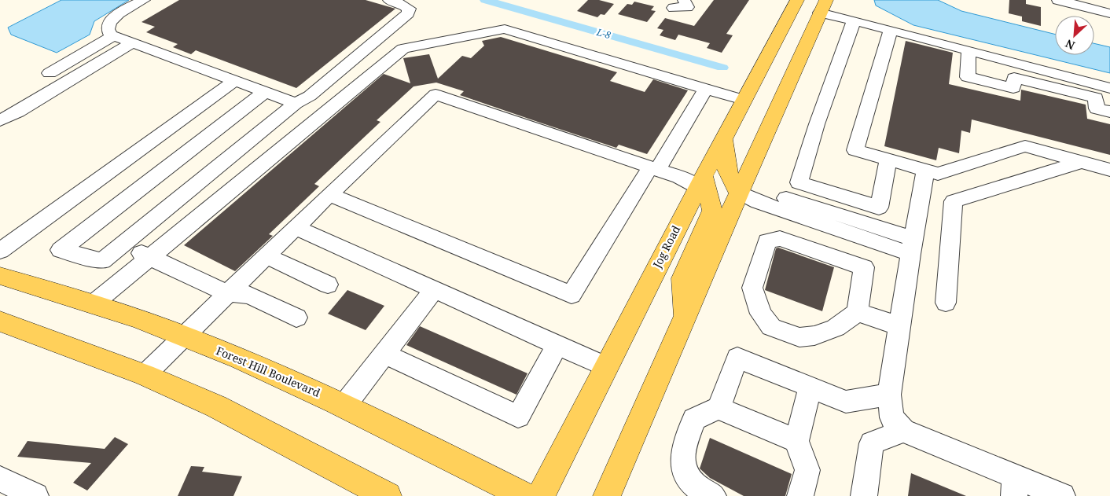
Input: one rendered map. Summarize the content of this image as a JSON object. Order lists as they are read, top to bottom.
{
  "streets": {
    "main road": ["Jog Road", "Forest Hill Boulevard"]
  },
  "water": ["L-8"],
  "north": "bottom left"
}
